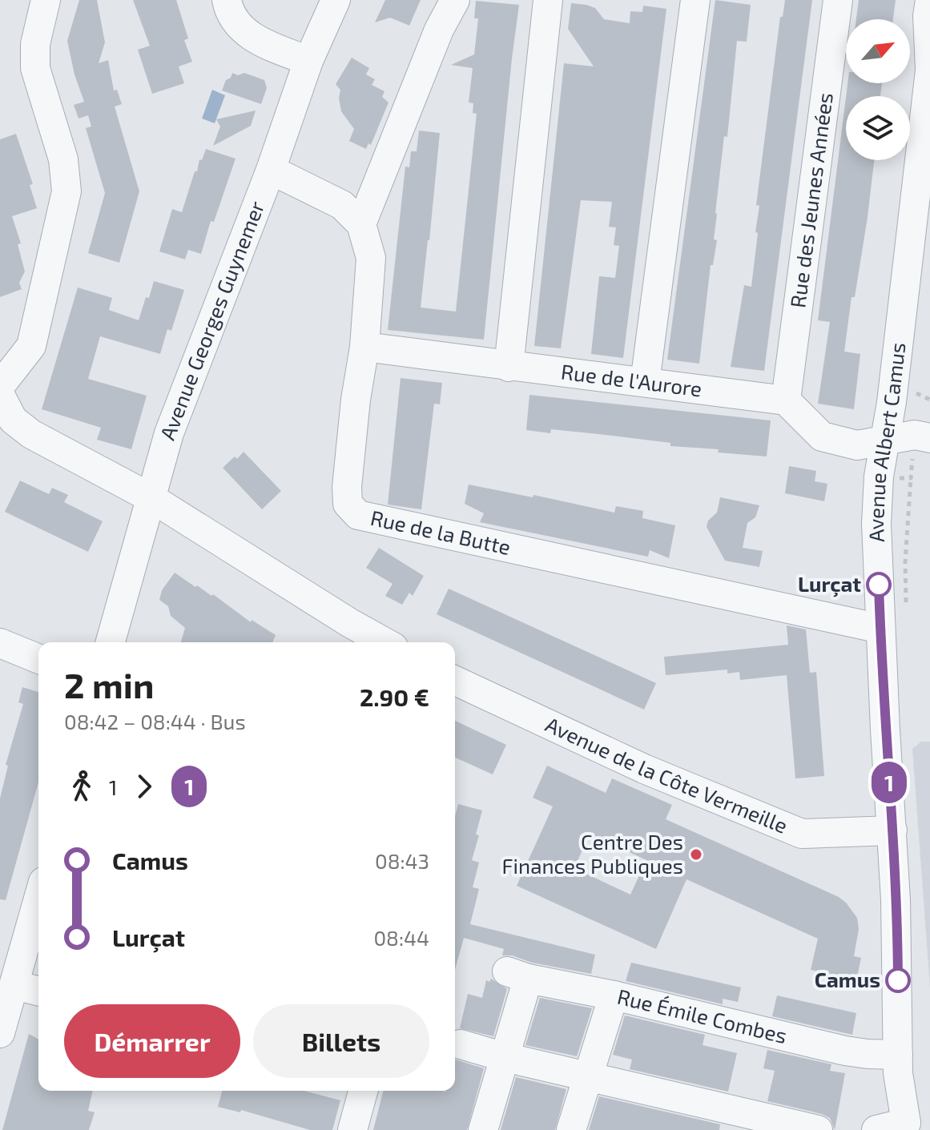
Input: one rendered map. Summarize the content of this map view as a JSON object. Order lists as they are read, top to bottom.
{
  "streets": {
    "street": [
      "Rue des Jeunes Années",
      "Avenue Georges Guynemer",
      "Rue de l'Aurore",
      "Avenue Albert Camus",
      "Rue de la Butte",
      "Avenue de la Côte Vermeille",
      "Rue Émile Combes"
    ]
  },
  "crossings": [
    ["Rue des Jeunes Années", "Rue de l'Aurore"],
    ["Rue de l'Aurore", "Rue de la Butte"],
    ["Avenue Albert Camus", "Rue de la Butte"],
    ["Avenue Albert Camus", "Avenue de la Côte Vermeille"],
    ["Avenue Albert Camus", "Rue Émile Combes"]
  ],
  "places": ["Lurçat", "Centre Des Finances Publiques", "Camus"],
  "lines": ["bus line 1"],
  "north": "top right",
  "page": {
    "on_map": "1",
    "heading": ["2 min", "08:42 – 08:44 · Bus", "2.90 €"],
    "legs": ["1", "1"],
    "list": [
      {
        "name": "Camus",
        "value": "08:43"
      },
      {
        "name": "Lurçat",
        "value": "08:44"
      }
    ],
    "buttons": ["Démarrer", "Billets"]
  }
}
